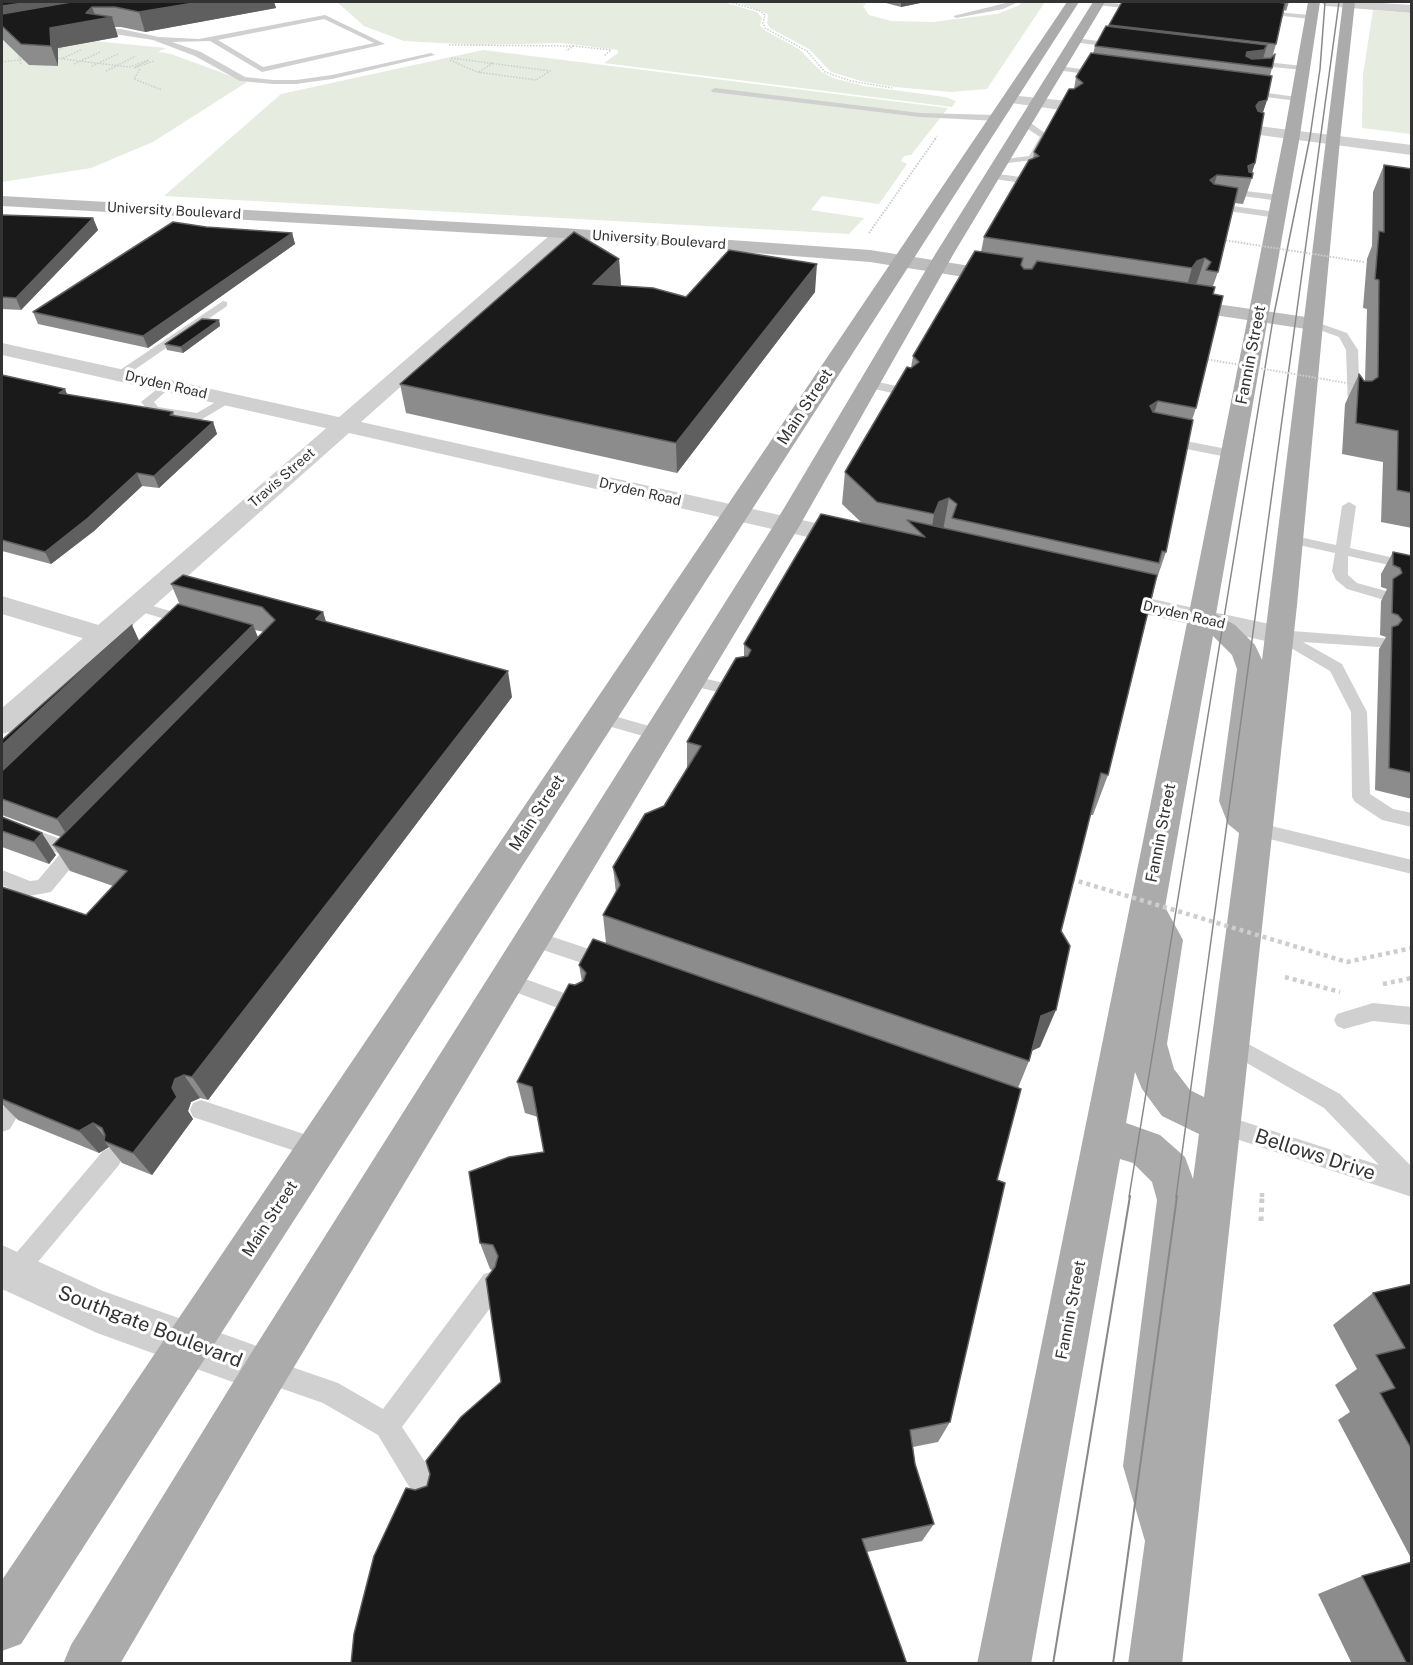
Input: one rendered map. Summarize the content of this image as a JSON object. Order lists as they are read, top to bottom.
{
  "streets": {
    "main road": ["University Boulevard", "Fannin Street", "Main Street"],
    "street": ["Dryden Road", "Travis Street", "Southgate Boulevard"],
    "lane": ["Bellows Drive"]
  },
  "crossings": [
    ["University Boulevard", "Main Street"],
    ["University Boulevard", "Travis Street"],
    ["Fannin Street", "Dryden Road"],
    ["Dryden Road", "Main Street"],
    ["Dryden Road", "Travis Street"],
    ["Main Street", "Southgate Boulevard"]
  ]
}
